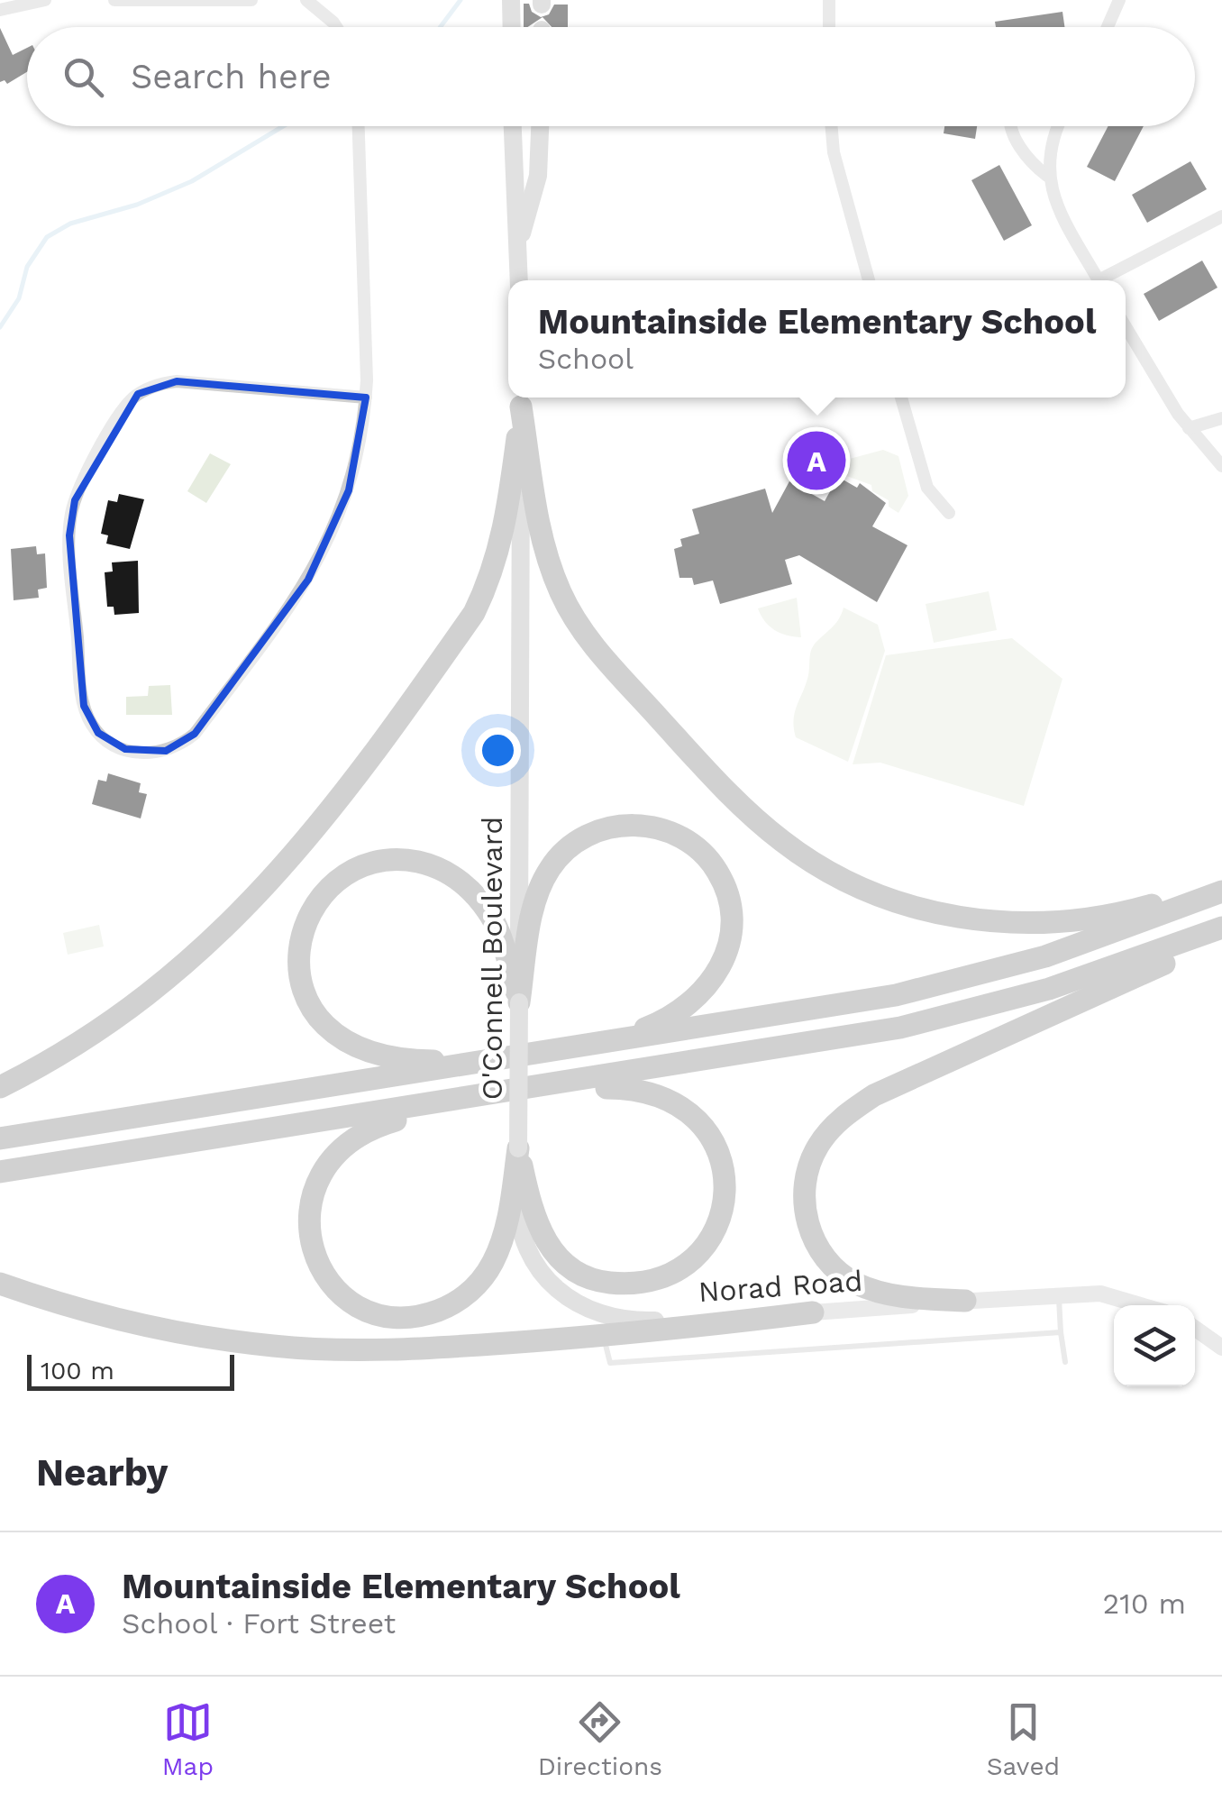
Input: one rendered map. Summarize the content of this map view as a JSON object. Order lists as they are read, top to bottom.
{
  "streets": {
    "main road": ["O'Connell Boulevard", "Norad Road"]
  },
  "crossings": [
    ["O'Connell Boulevard", "Norad Road"]
  ],
  "scale_bar": "100 m",
  "page": {
    "search": "Search here",
    "popup": ["Mountainside Elementary School", "School"],
    "pins": "A",
    "scale": "100 m",
    "heading": "Nearby",
    "list": [
      {
        "mark": "A",
        "name": "Mountainside Elementary School",
        "note": "School · Fort Street",
        "value": "210 m"
      }
    ],
    "nav": ["Map", "Directions", "Saved"]
  }
}
